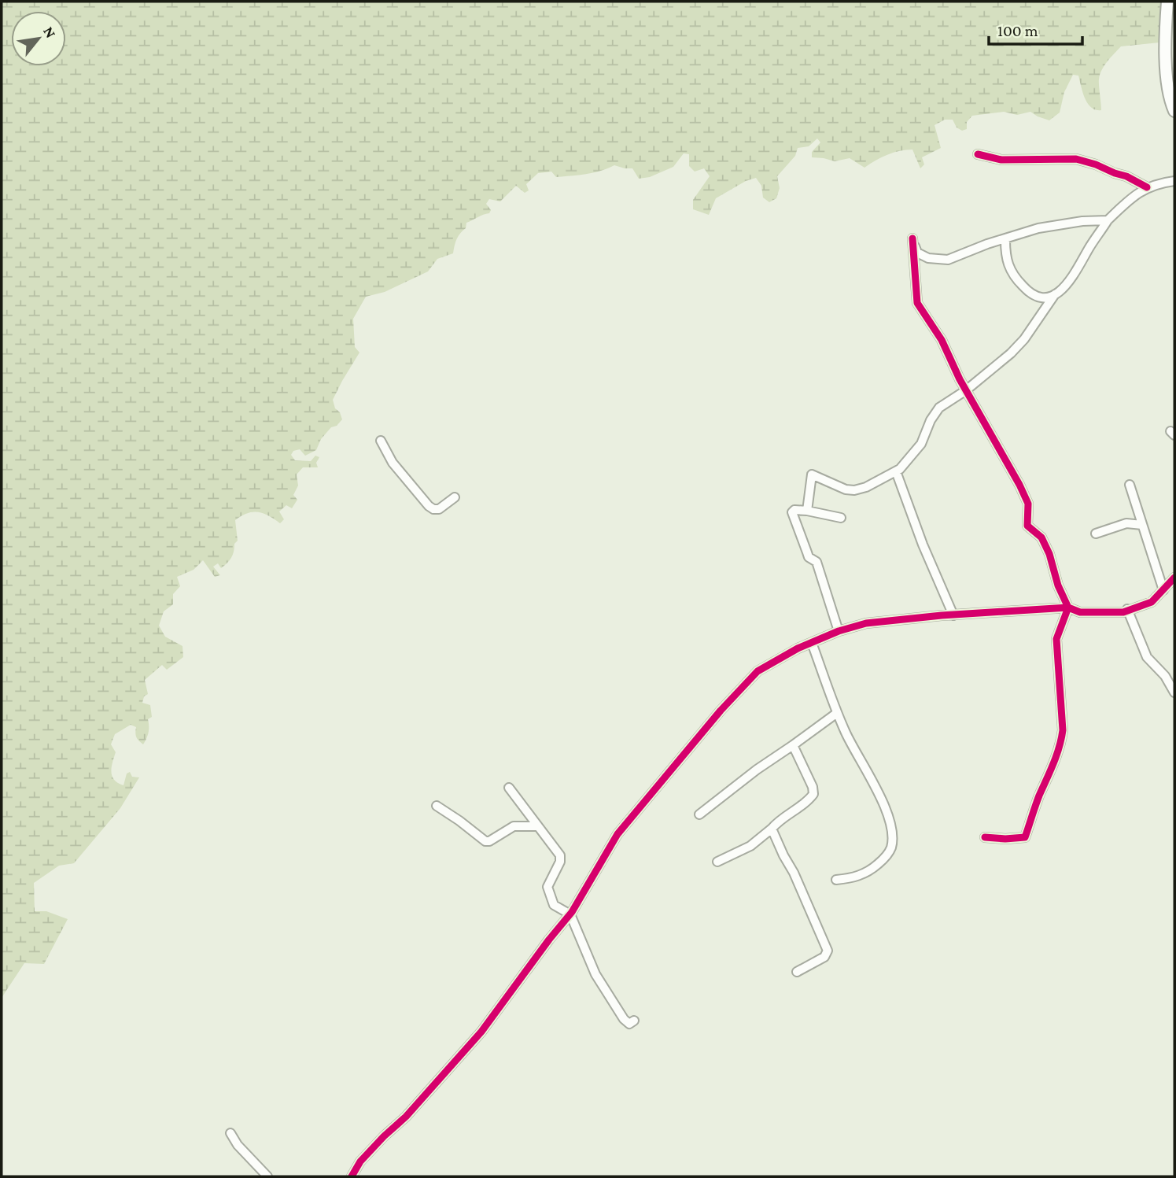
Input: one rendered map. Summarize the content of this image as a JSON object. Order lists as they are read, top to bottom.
{
  "scale_bar": "100 m",
  "north": "top right"
}
